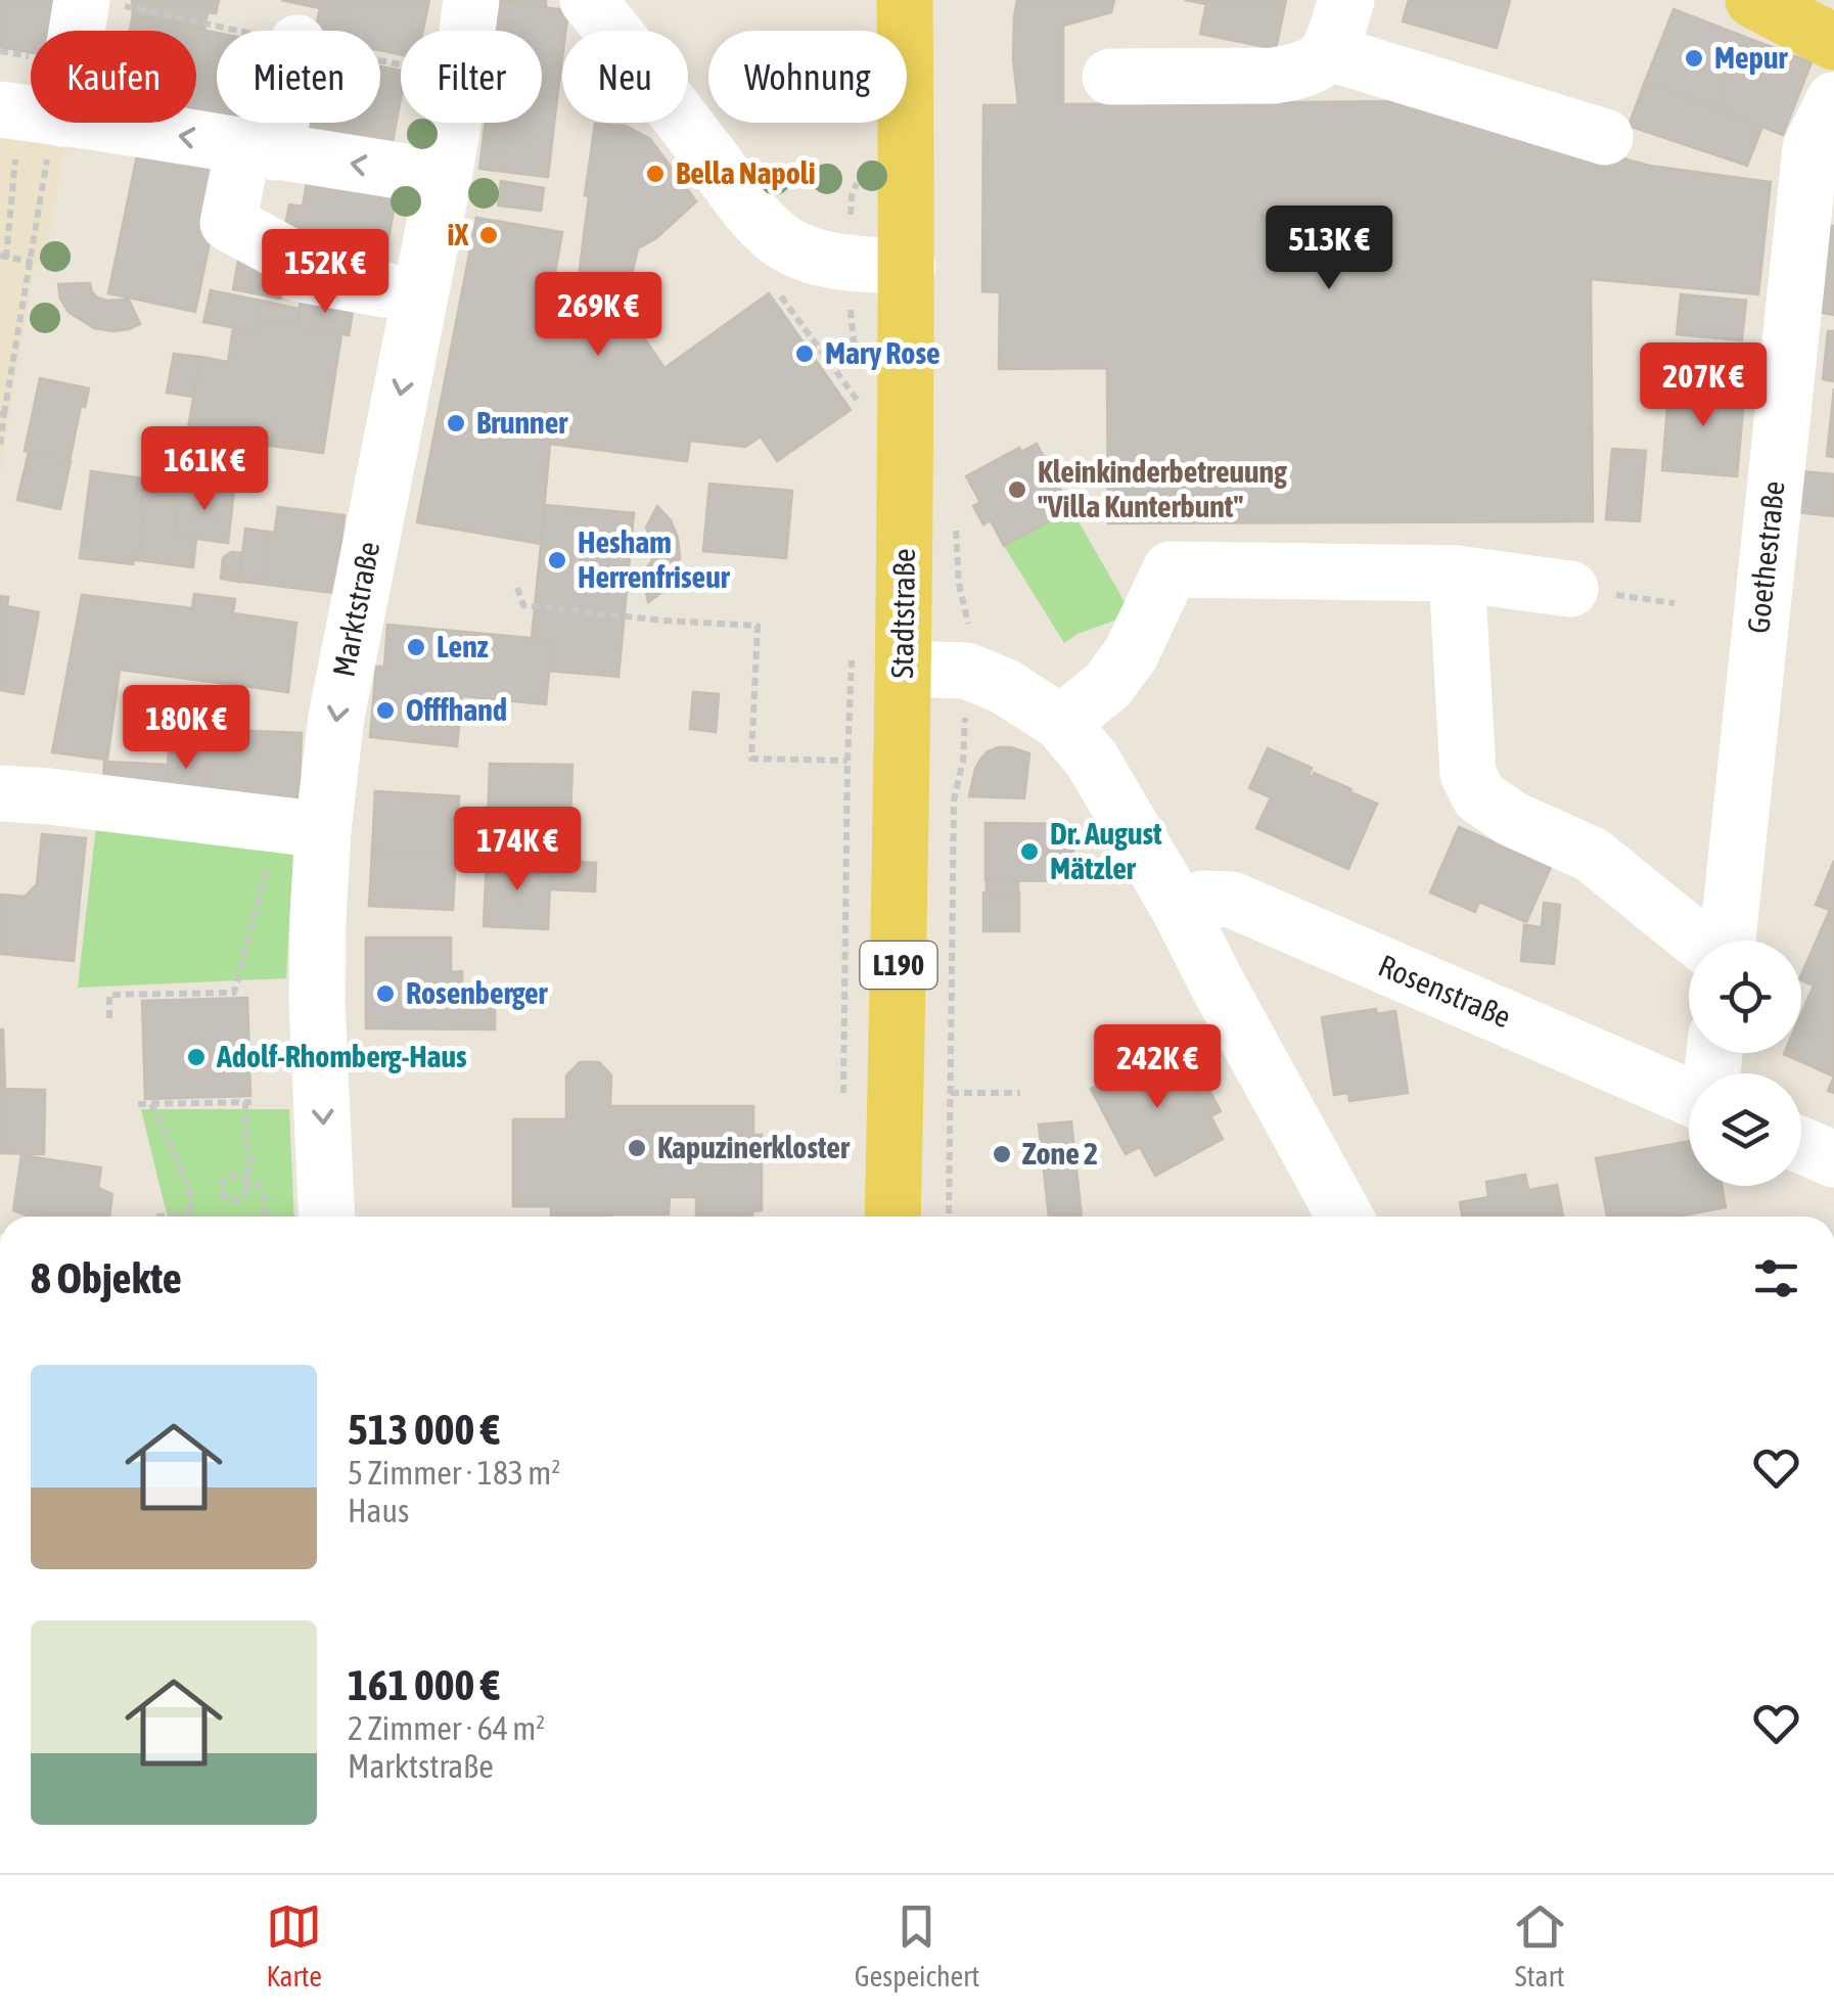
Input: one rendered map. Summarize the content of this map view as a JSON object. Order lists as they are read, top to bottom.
{
  "streets": {
    "main road": ["Stadtstraße", "L190"],
    "street": ["Goethestraße", "Marktstraße", "Rosenstraße"]
  },
  "one_way": ["Marktstraße"],
  "places": [
    "Mepur",
    "Bella Napoli",
    "iX",
    "Mary Rose",
    "Brunner",
    "Kleinkinderbetreuung \"Villa Kunterbunt\"",
    "Hesham Herrenfriseur",
    "Lenz",
    "Offfhand",
    "Dr. August Mätzler",
    "Rosenberger",
    "Adolf-Rhomberg-Haus",
    "Kapuzinerkloster",
    "Zone 2"
  ],
  "page": {
    "chip": [
      "Kaufen",
      "Mieten",
      "Filter",
      "Neu",
      "Wohnung"
    ],
    "price": [
      "513K €",
      "152K €",
      "269K €",
      "207K €",
      "161K €",
      "180K €",
      "174K €",
      "242K €"
    ],
    "heading": "8 Objekte",
    "list": [
      {
        "name": "513 000 €",
        "note": "5 Zimmer · 183 m² · Haus"
      },
      {
        "name": "161 000 €",
        "note": "2 Zimmer · 64 m² · Marktstraße"
      }
    ],
    "tabs": ["Karte", "Gespeichert", "Start"]
  }
}
